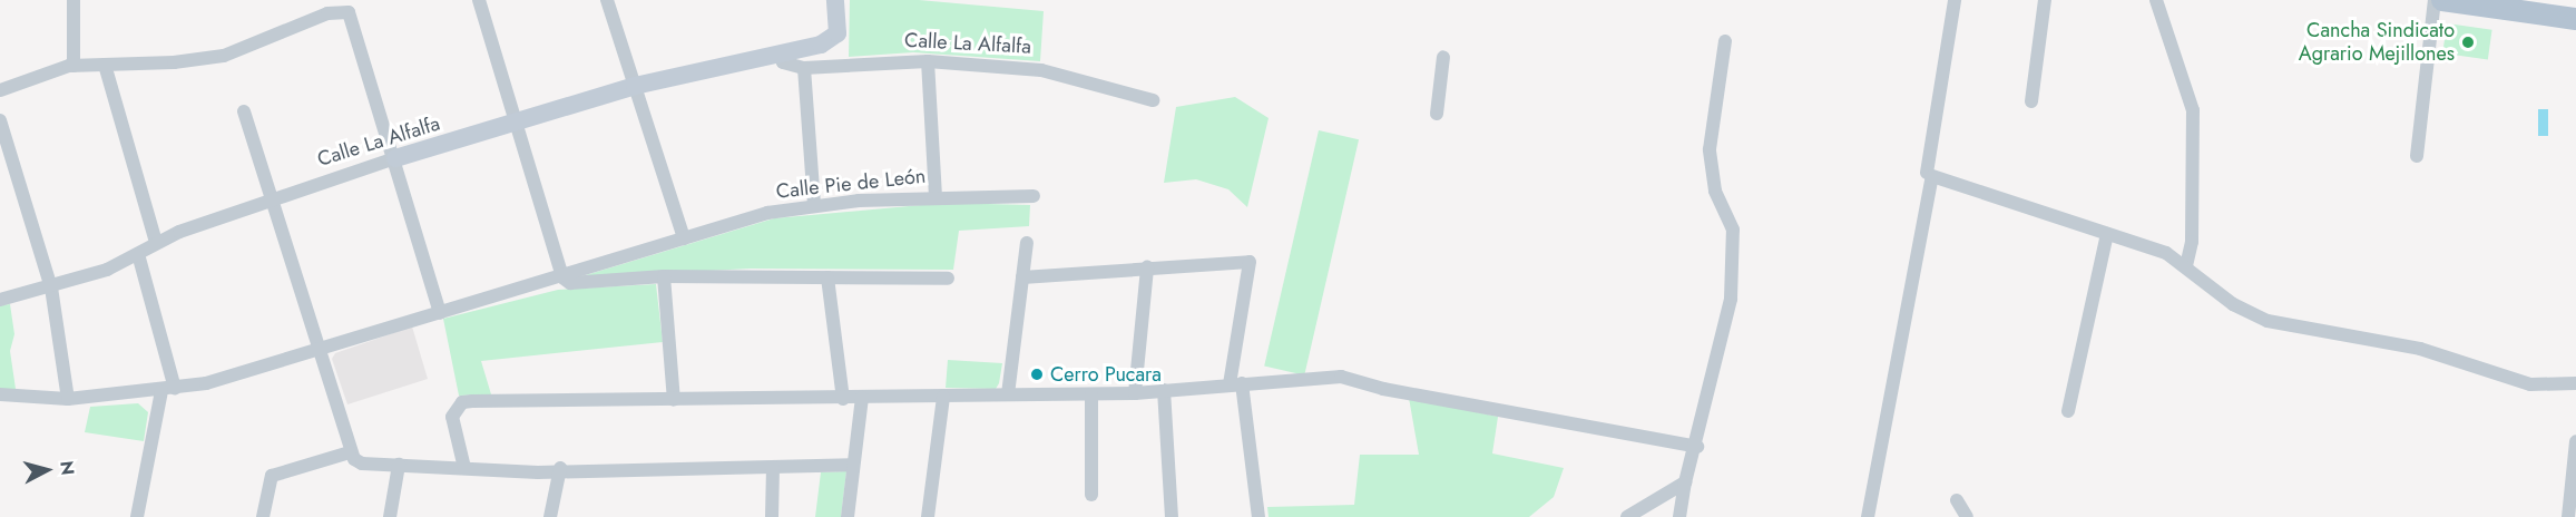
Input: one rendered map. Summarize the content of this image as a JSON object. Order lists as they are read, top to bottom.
{
  "streets": {
    "street": ["Calle La Alfalfa", "Calle Pie de León"]
  },
  "places": ["Cancha Sindicato Agrario Mejillones", "Cerro Pucara"],
  "north": "right"
}
